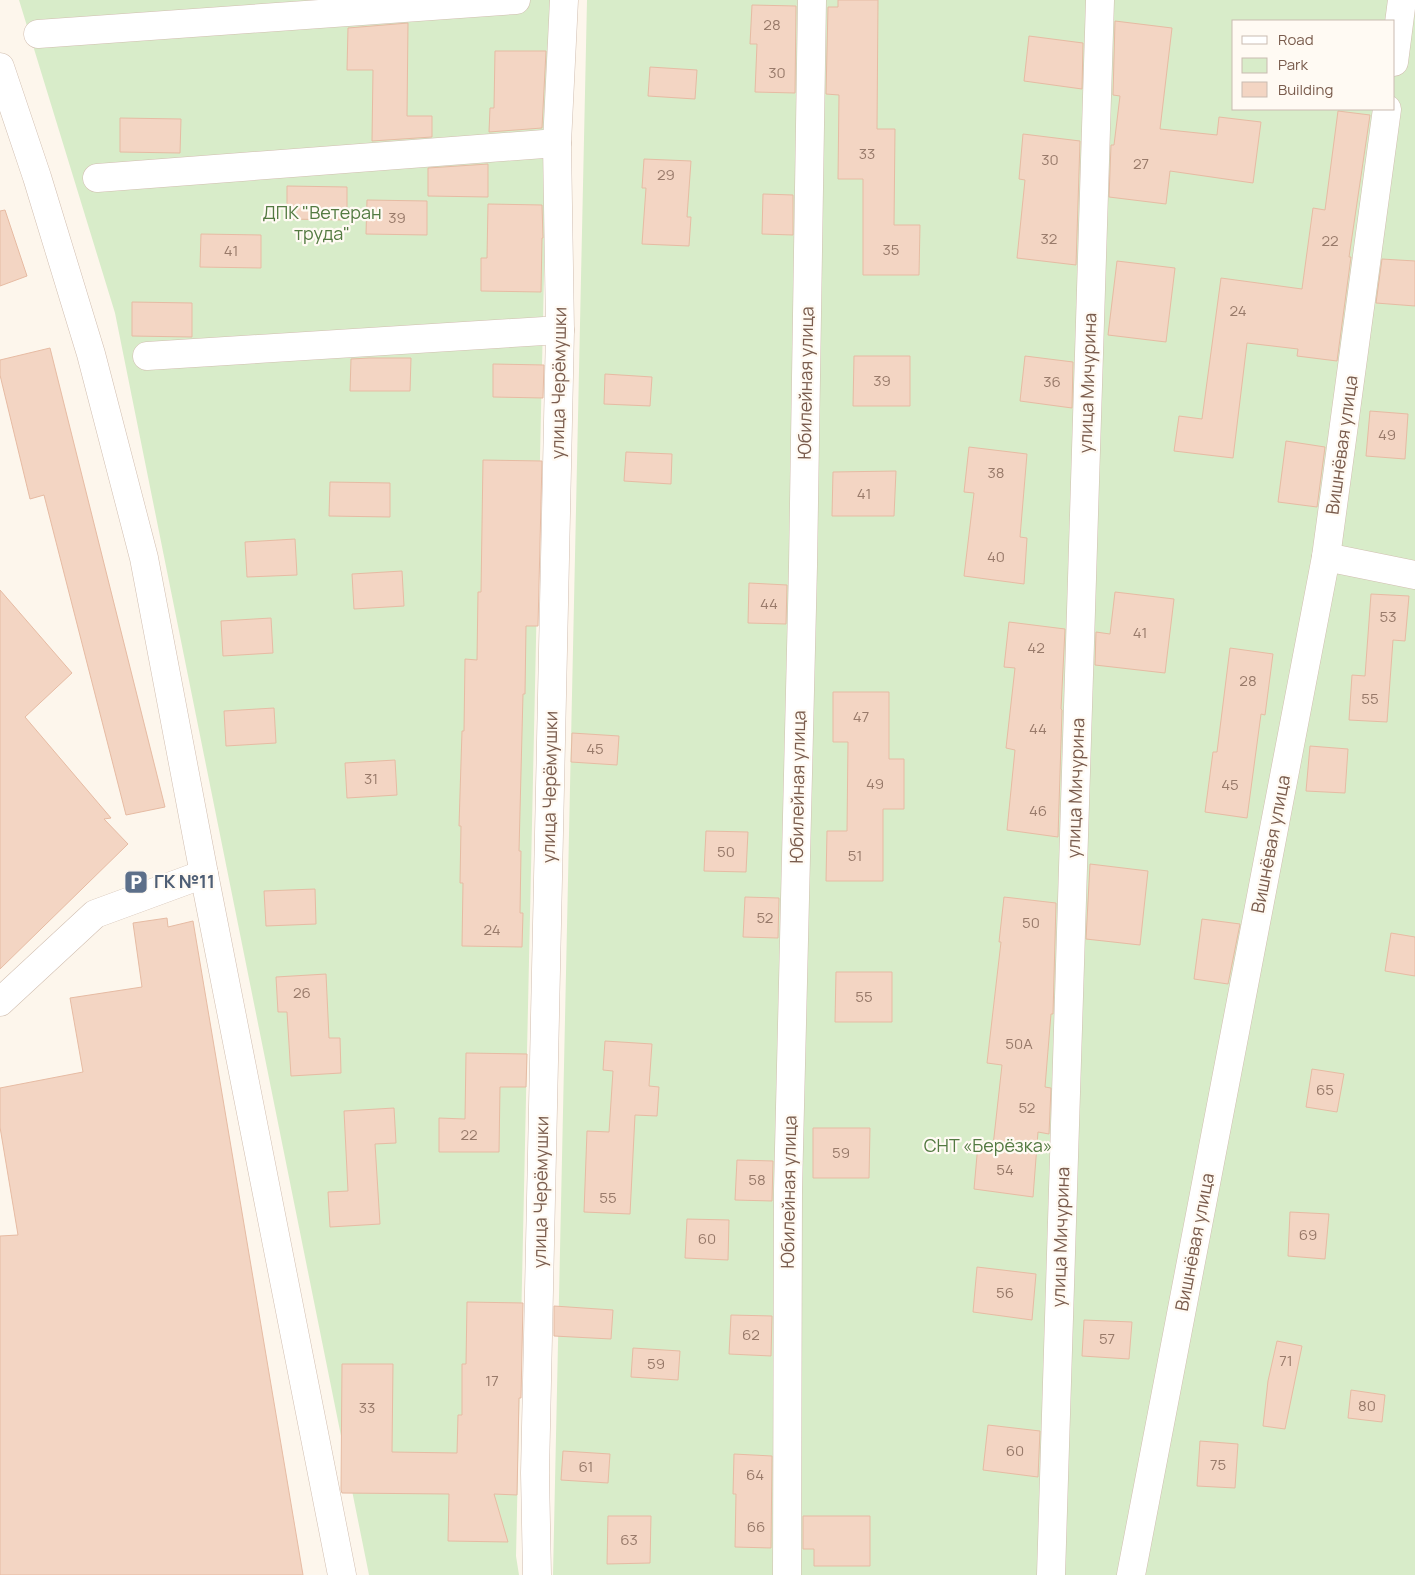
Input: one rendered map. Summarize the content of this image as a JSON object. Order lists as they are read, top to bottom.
{
  "streets": {
    "street": [
      "улица Черёмушки",
      "Юбилейная улица",
      "улица Мичурина",
      "Вишнёвая улица"
    ]
  },
  "parks": ["ДПК \"Ветеран труда\"", "СНТ «Берёзка»"],
  "places": {
    "parking": ["ГК №11"]
  },
  "house_numbers": [
    "28",
    "30",
    "33",
    "30",
    "27",
    "29",
    "39",
    "32",
    "22",
    "35",
    "41",
    "24",
    "39",
    "36",
    "49",
    "38",
    "41",
    "40",
    "44",
    "53",
    "41",
    "42",
    "28",
    "55",
    "47",
    "44",
    "45",
    "31",
    "49",
    "45",
    "46",
    "50",
    "51",
    "52",
    "50",
    "24",
    "26",
    "55",
    "50А",
    "65",
    "52",
    "22",
    "59",
    "54",
    "58",
    "55",
    "69",
    "60",
    "56",
    "62",
    "57",
    "71",
    "59",
    "17",
    "80",
    "33",
    "60",
    "75",
    "61",
    "64",
    "66",
    "63"
  ],
  "legend": ["Road", "Park", "Building"]
}
